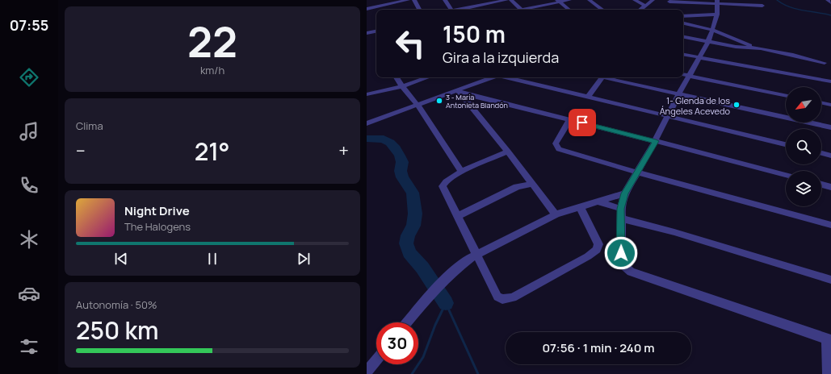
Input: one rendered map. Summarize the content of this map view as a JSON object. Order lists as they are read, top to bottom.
{
  "places": ["3 - María Antonieta Blandón", "1- Glenda de los Ángeles Acevedo"],
  "north": "bottom left",
  "page": {
    "tabs": "07:55",
    "tile": [
      ["22", "km/h"],
      "Clima",
      ["Autonomía · 50%", "250 km"]
    ],
    "turn": ["150 m", "Gira a la izquierda"],
    "heat": ["−", "21°", "+"],
    "song": ["Night Drive", "The Halogens"],
    "limit": "30",
    "trip": "07:56 · 1 min · 240 m"
  }
}
